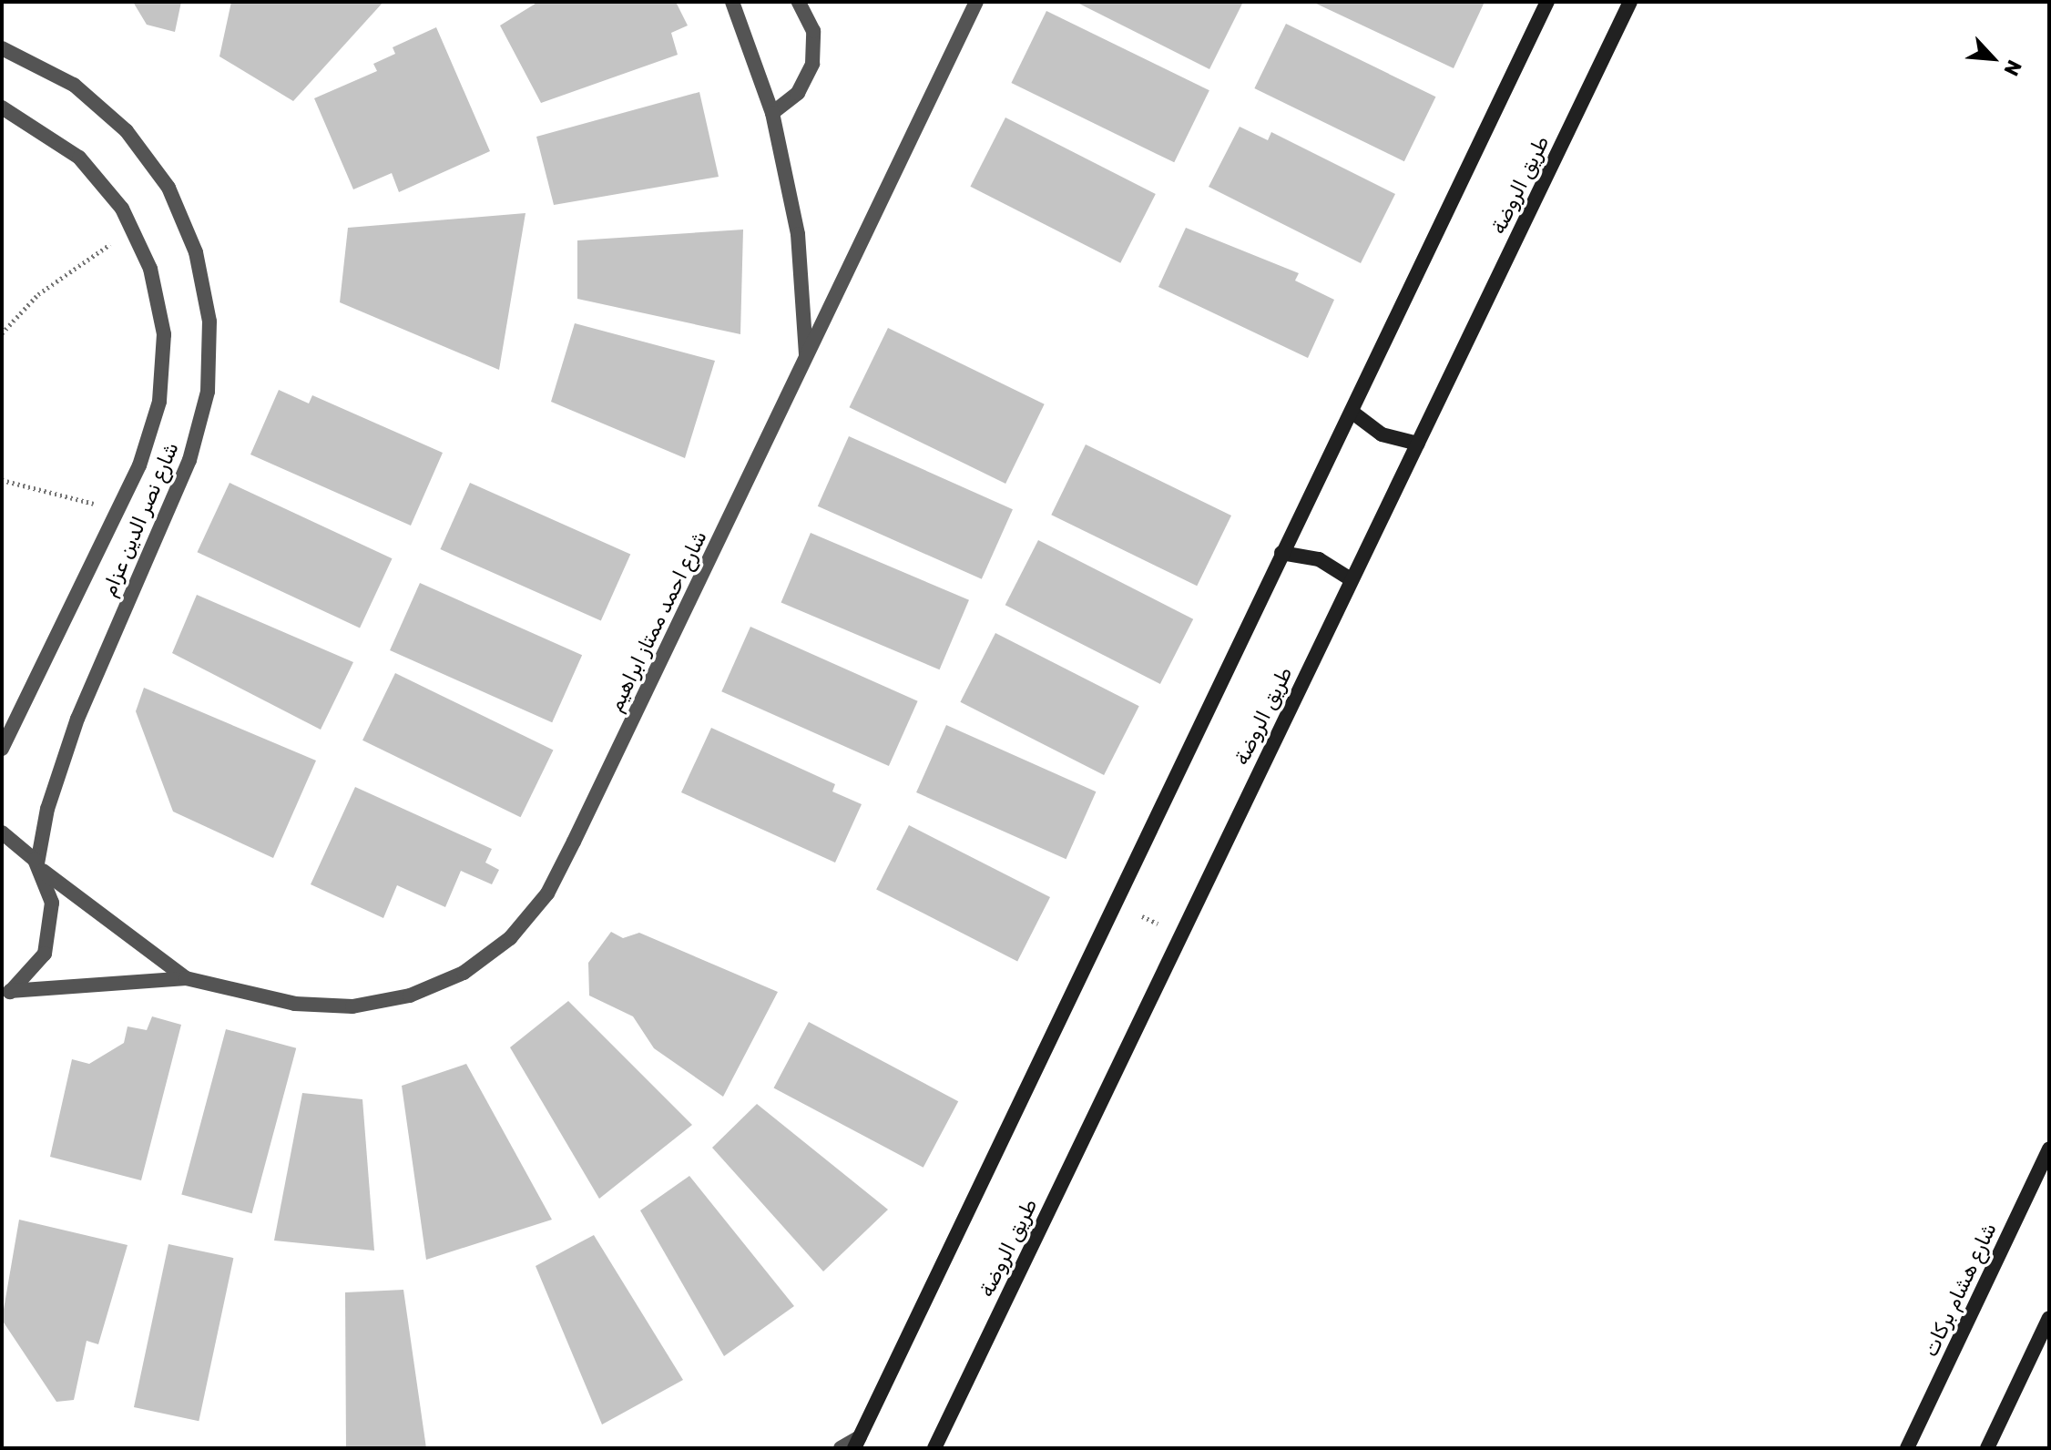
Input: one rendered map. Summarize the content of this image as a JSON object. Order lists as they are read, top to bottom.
{
  "streets": {
    "street": [
      "طريق الروضة",
      "شارع نصر الدين عزام",
      "شارع احمد ممتاز ابراهيم",
      "شارع هشام بركات"
    ]
  },
  "crossings": [
    ["شارع نصر الدين عزام", "شارع احمد ممتاز ابراهيم"]
  ],
  "north": "bottom right"
}
